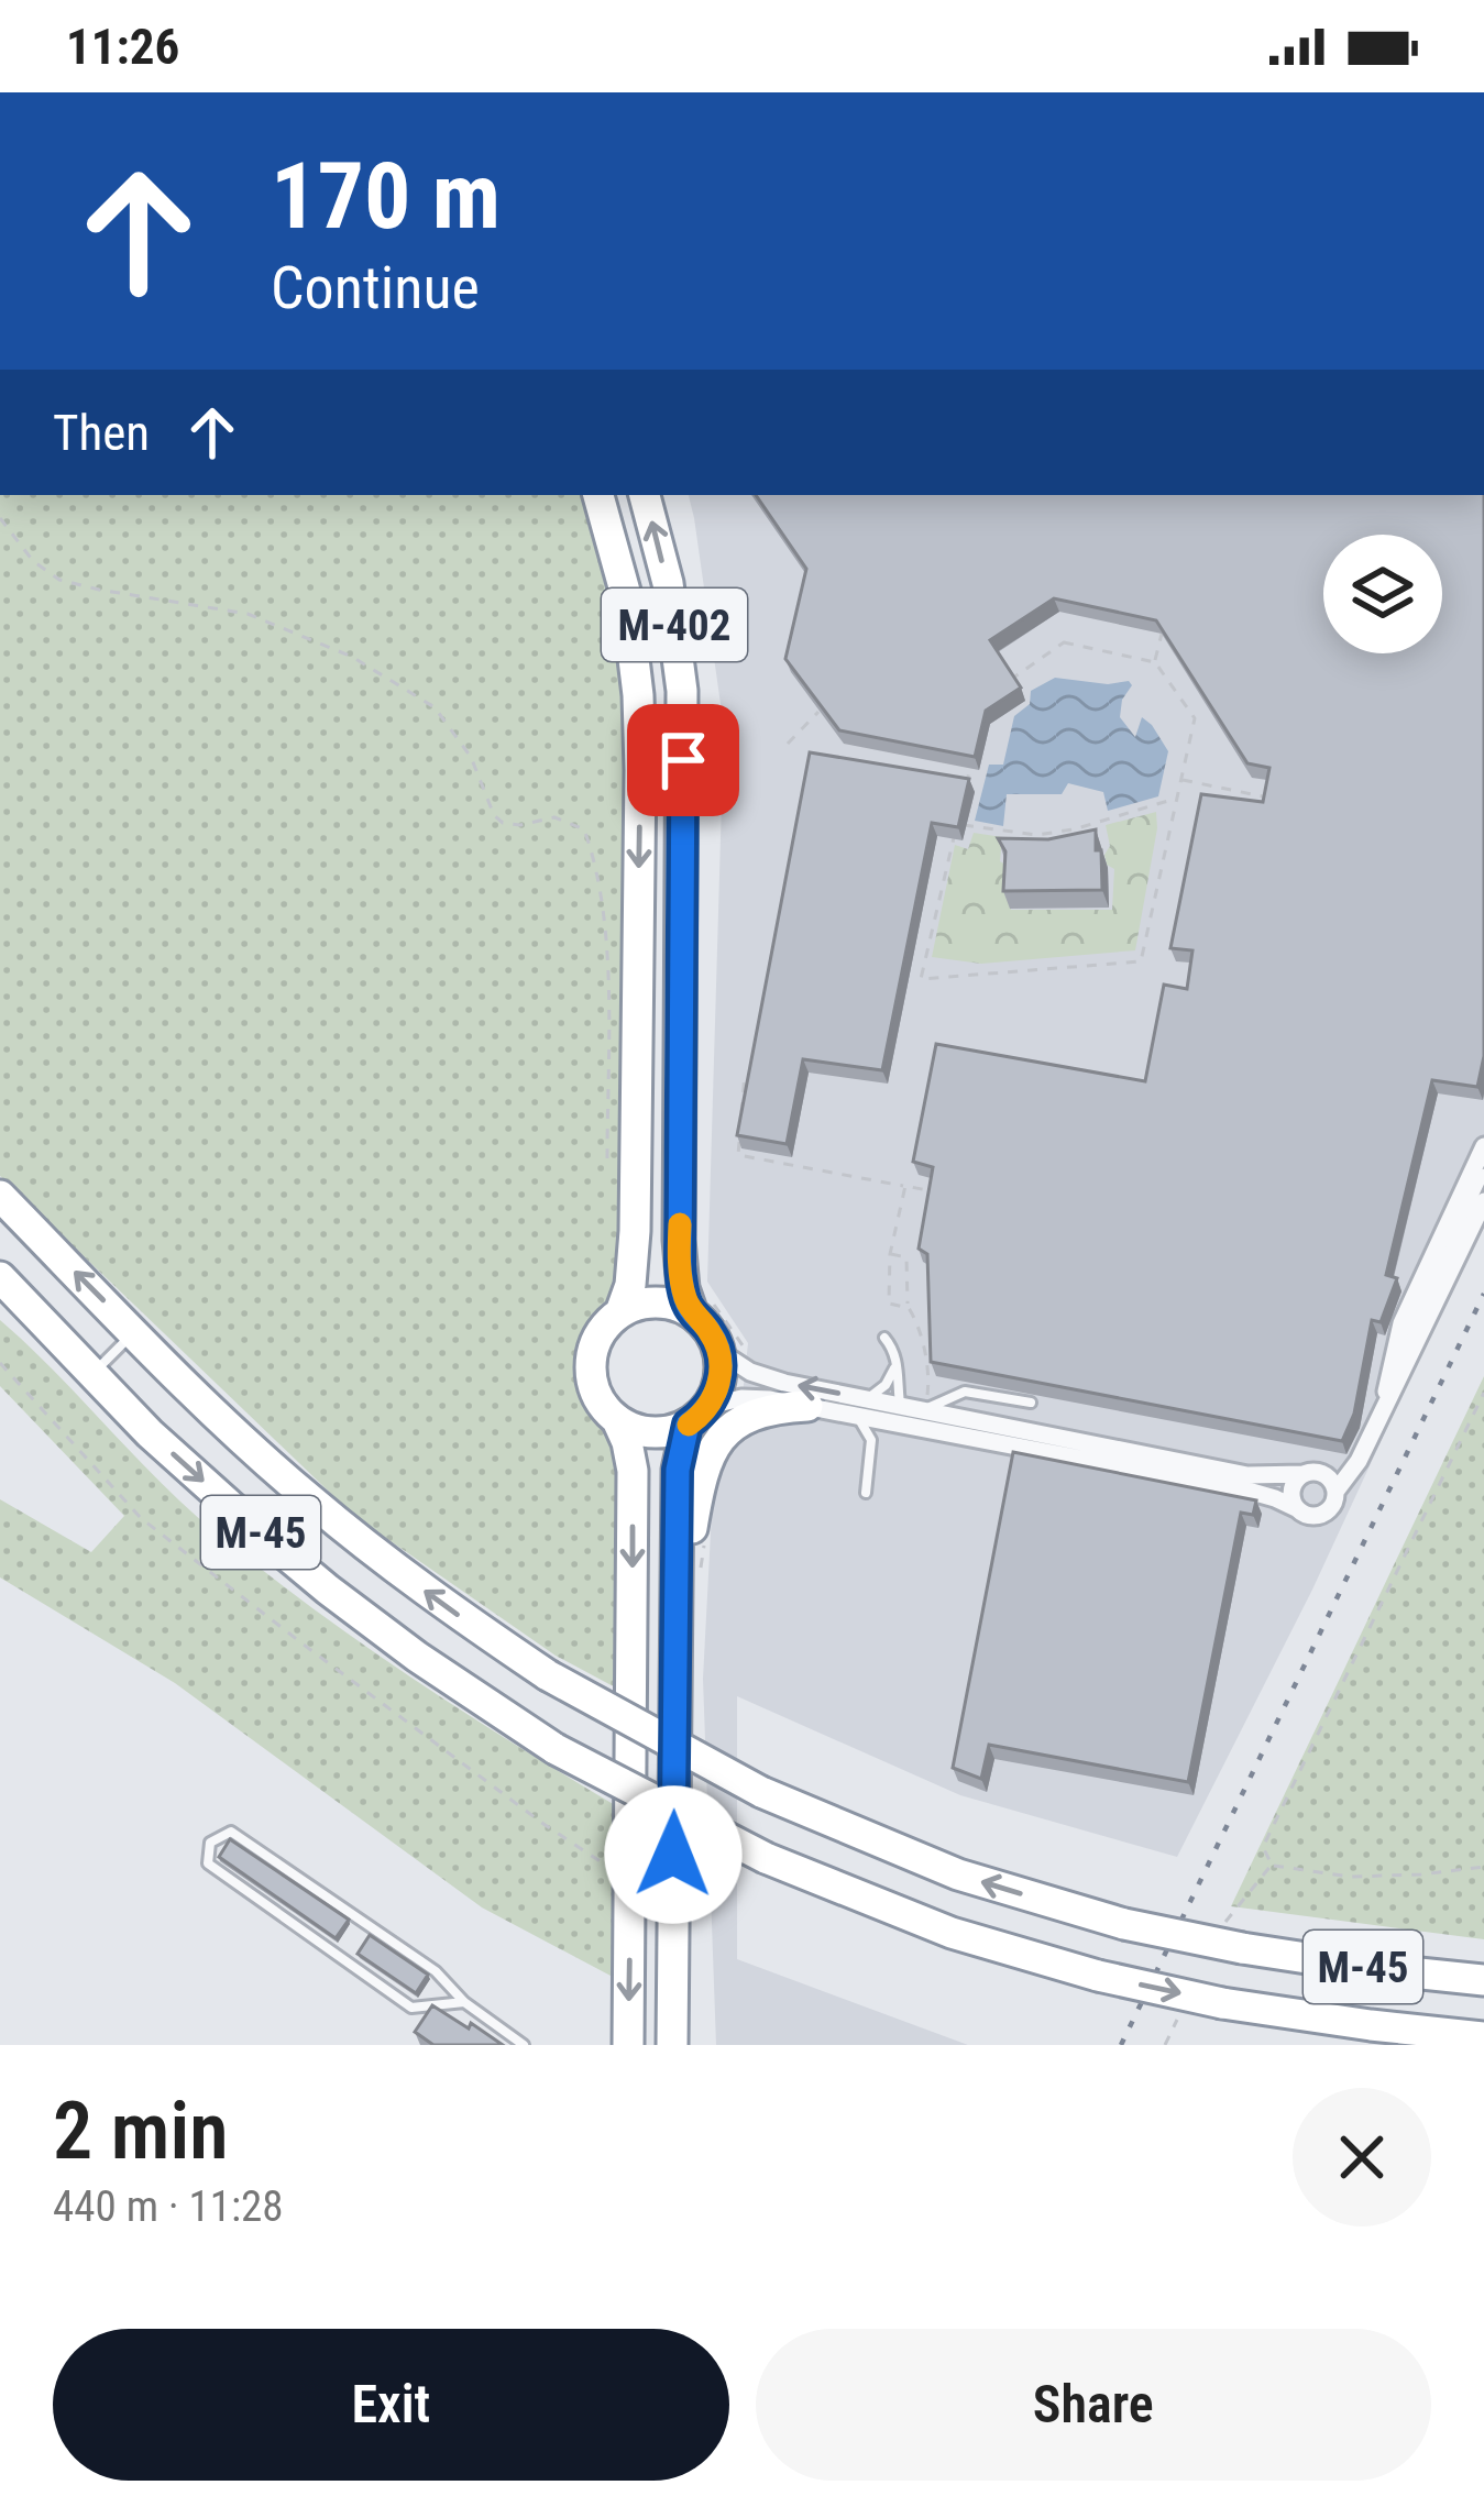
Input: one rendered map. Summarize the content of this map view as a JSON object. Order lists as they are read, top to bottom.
{
  "streets": {
    "highway": ["M-402", "M-45"]
  },
  "page": {
    "status": "11:26",
    "turn": ["170 m", "Continue"],
    "then": "Then",
    "heading": ["2 min", "440 m · 11:28"],
    "buttons": ["Exit", "Share"]
  }
}
